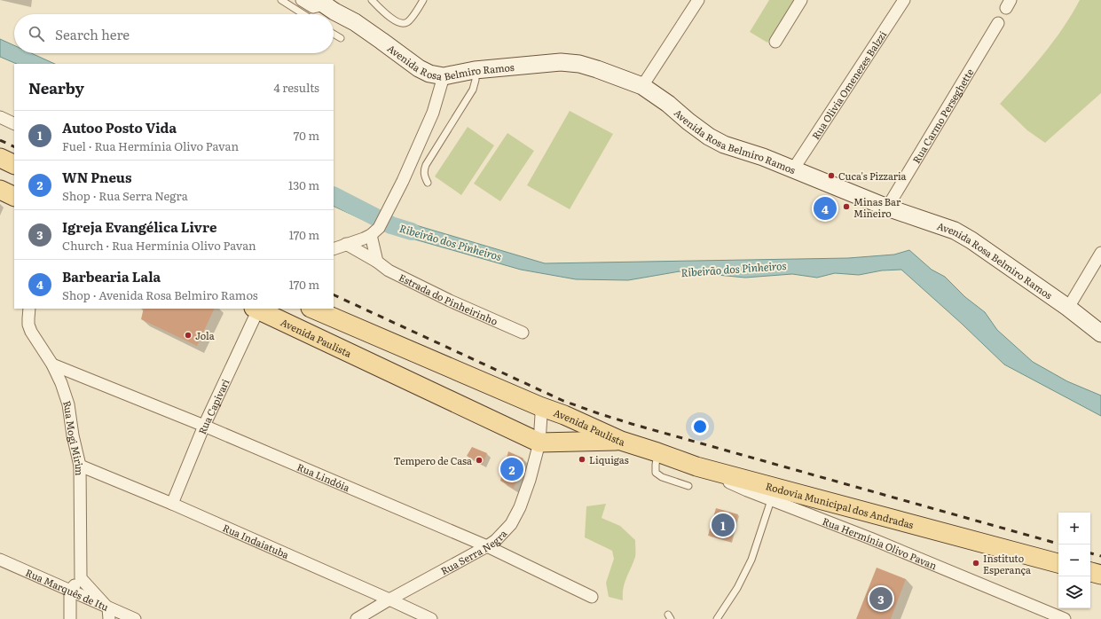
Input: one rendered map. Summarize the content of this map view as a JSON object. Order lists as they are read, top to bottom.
{
  "streets": {
    "main road": ["Avenida Rosa Belmiro Ramos", "Avenida Paulista", "Rodovia Municipal dos Andradas"],
    "street": [
      "Rua Olivia Omenezes Balzzi",
      "Rua Carmo Perseghette",
      "Estrada do Pinheirinho",
      "Rua Capivari",
      "Rua Mogi Mirim",
      "Rua Lindóia",
      "Rua Indaiatuba",
      "Rua Hermínia Olivo Pavan",
      "Rua Serra Negra",
      "Rua Marquês de Itu"
    ]
  },
  "crossings": [
    ["Avenida Rosa Belmiro Ramos", "Rua Olivia Omenezes Balzzi"],
    ["Avenida Rosa Belmiro Ramos", "Rua Carmo Perseghette"],
    ["Avenida Paulista", "Rua Capivari"],
    ["Avenida Paulista", "Rodovia Municipal dos Andradas"],
    ["Avenida Paulista", "Rua Serra Negra"],
    ["Rua Capivari", "Rua Lindóia"],
    ["Rua Capivari", "Rua Indaiatuba"],
    ["Rua Mogi Mirim", "Rua Lindóia"],
    ["Rua Mogi Mirim", "Rua Indaiatuba"],
    ["Rua Lindóia", "Rua Serra Negra"],
    ["Rodovia Municipal dos Andradas", "Rua Hermínia Olivo Pavan"],
    ["Rua Indaiatuba", "Rua Serra Negra"]
  ],
  "water": ["Ribeirão dos Pinheiros"],
  "places": [
    "Cuca's Pizzaria",
    "Minas Bar Mineiro",
    "Jola",
    "Liquigas",
    "Tempero de Casa",
    "Instituto Esperança"
  ],
  "page": {
    "search": "Search here",
    "heading": ["Nearby", "4 results"],
    "list": [
      {
        "mark": "1",
        "name": "Autoo Posto Vida",
        "note": "Fuel · Rua Hermínia Olivo Pavan",
        "value": "70 m"
      },
      {
        "mark": "2",
        "name": "WN Pneus",
        "note": "Shop · Rua Serra Negra",
        "value": "130 m"
      },
      {
        "mark": "3",
        "name": "Igreja Evangélica Livre",
        "note": "Church · Rua Hermínia Olivo Pavan",
        "value": "170 m"
      },
      {
        "mark": "4",
        "name": "Barbearia Lala",
        "note": "Shop · Avenida Rosa Belmiro Ramos",
        "value": "170 m"
      }
    ],
    "pins": [
      "4",
      "2",
      "1",
      "3"
    ],
    "map_buttons": ["+", "−"]
  }
}
